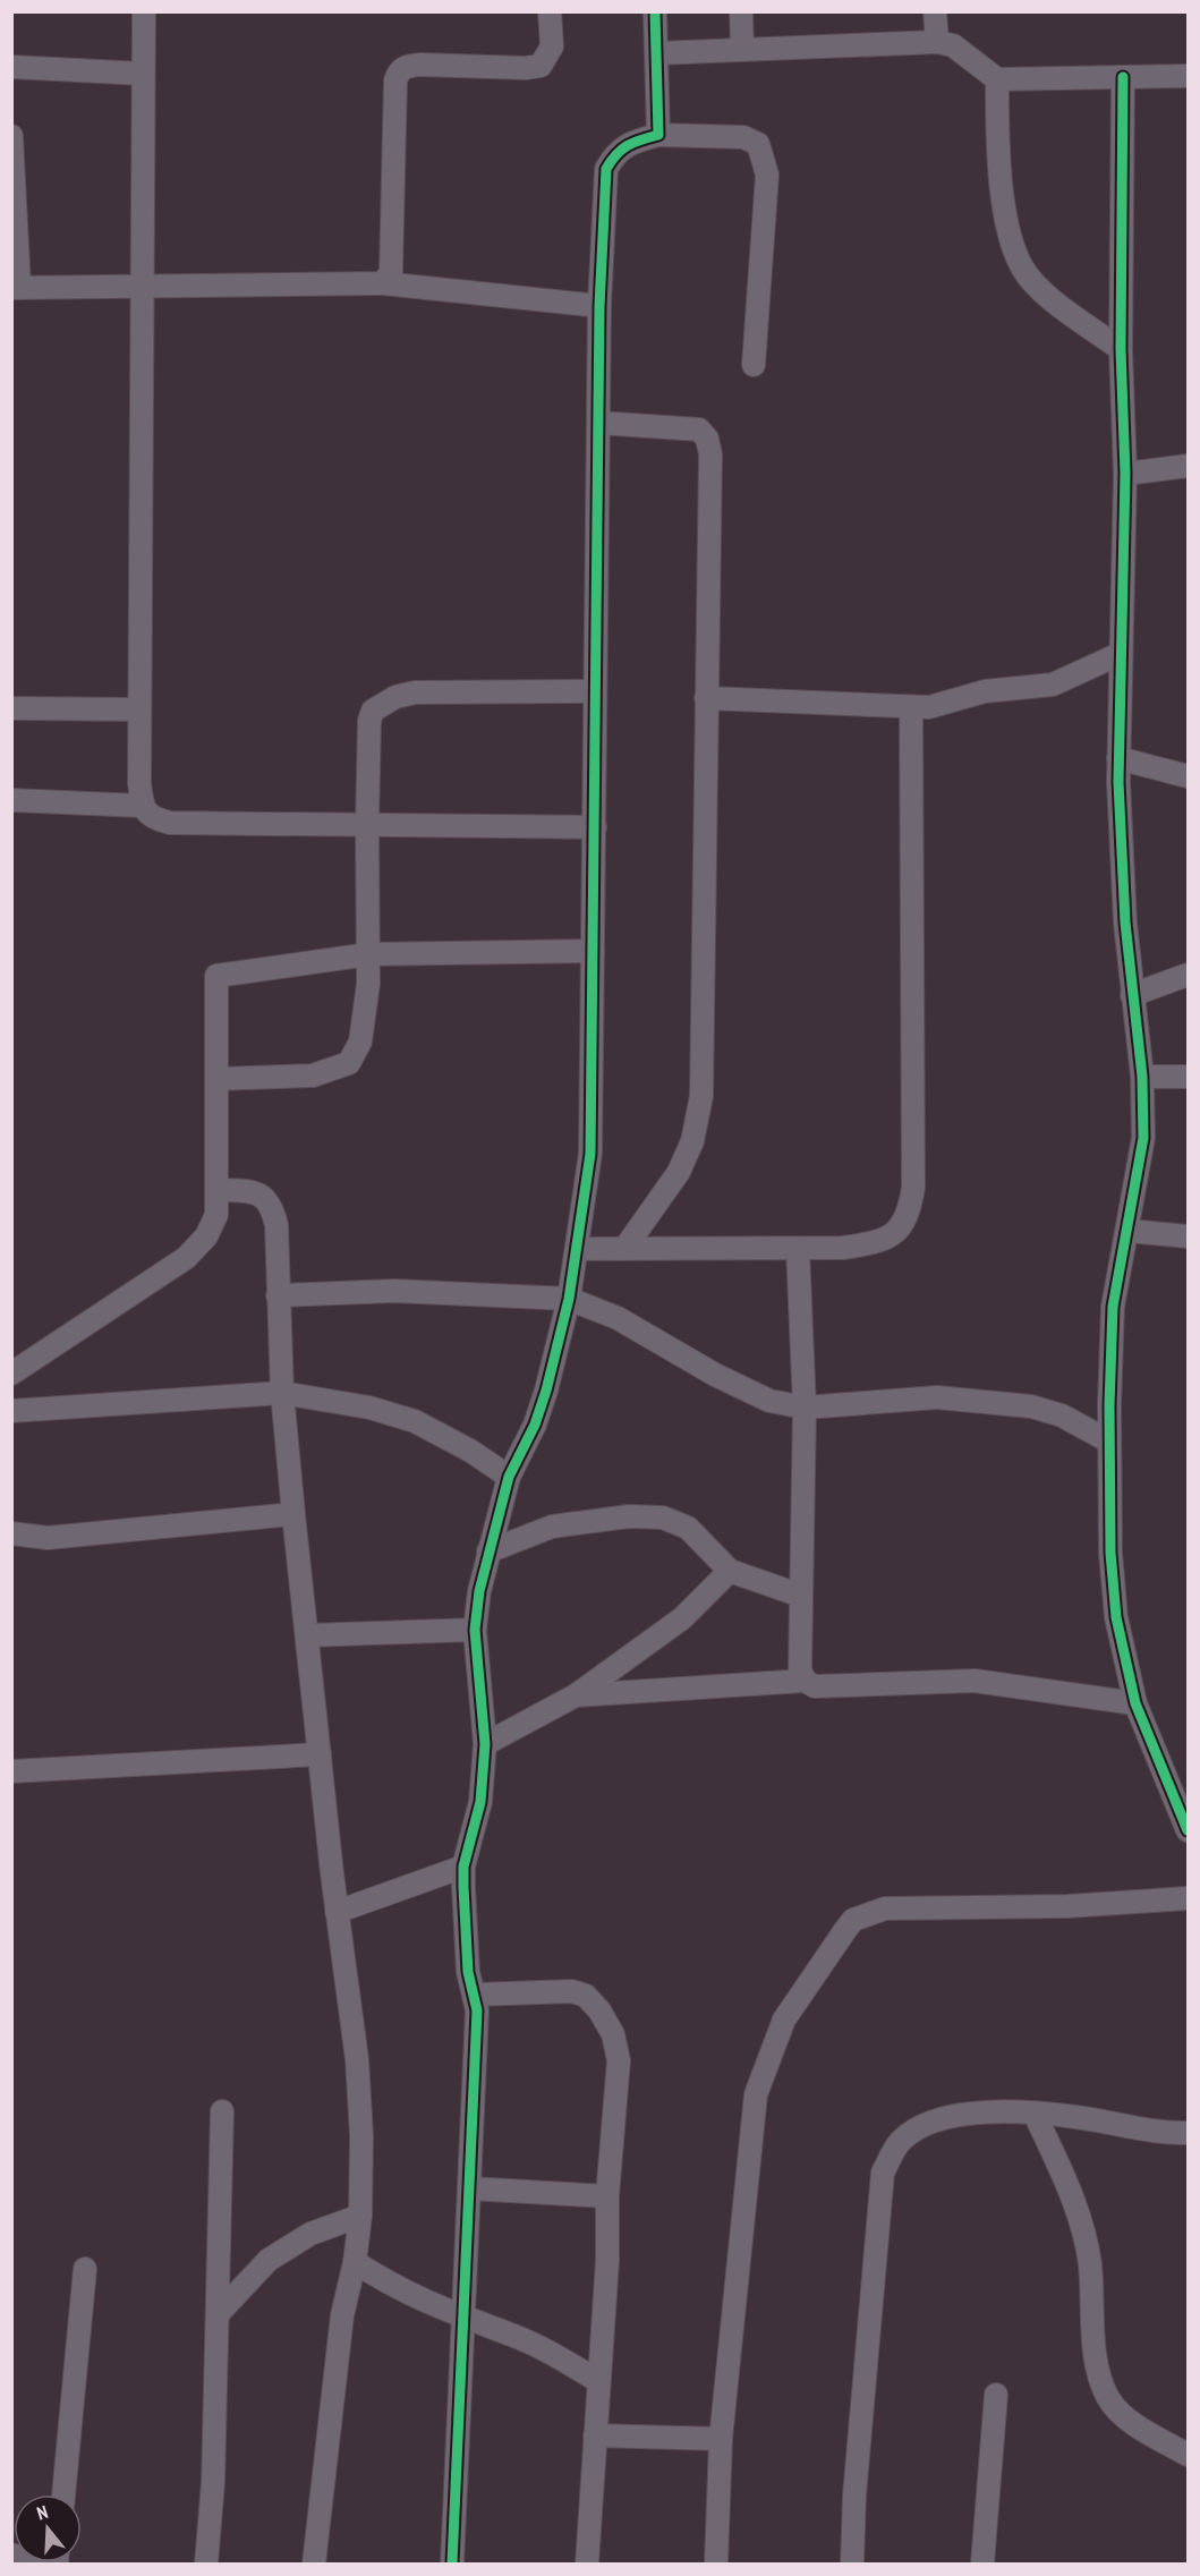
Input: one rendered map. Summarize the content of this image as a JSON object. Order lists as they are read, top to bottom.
{
  "north": "top"
}
